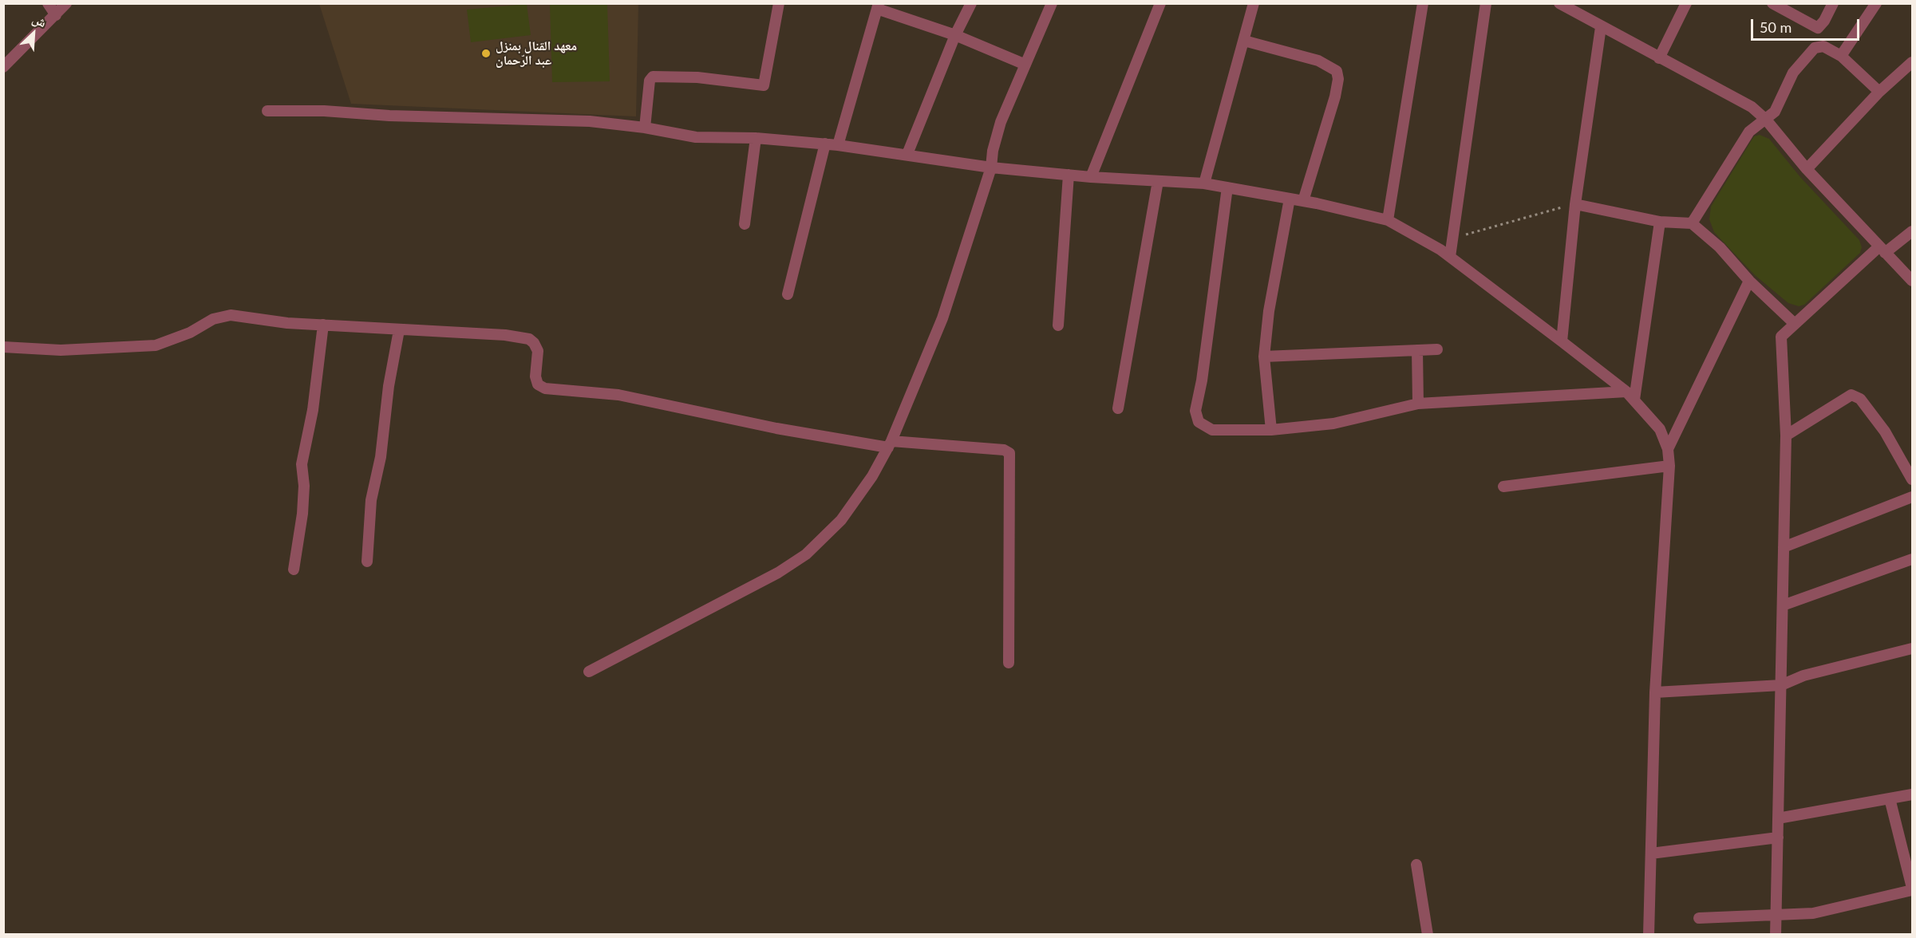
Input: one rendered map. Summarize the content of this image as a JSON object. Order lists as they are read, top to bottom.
{
  "places": ["معهد القنال بمنزل عبد الرّحمان"],
  "scale_bar": "50 m",
  "north": "top right"
}
